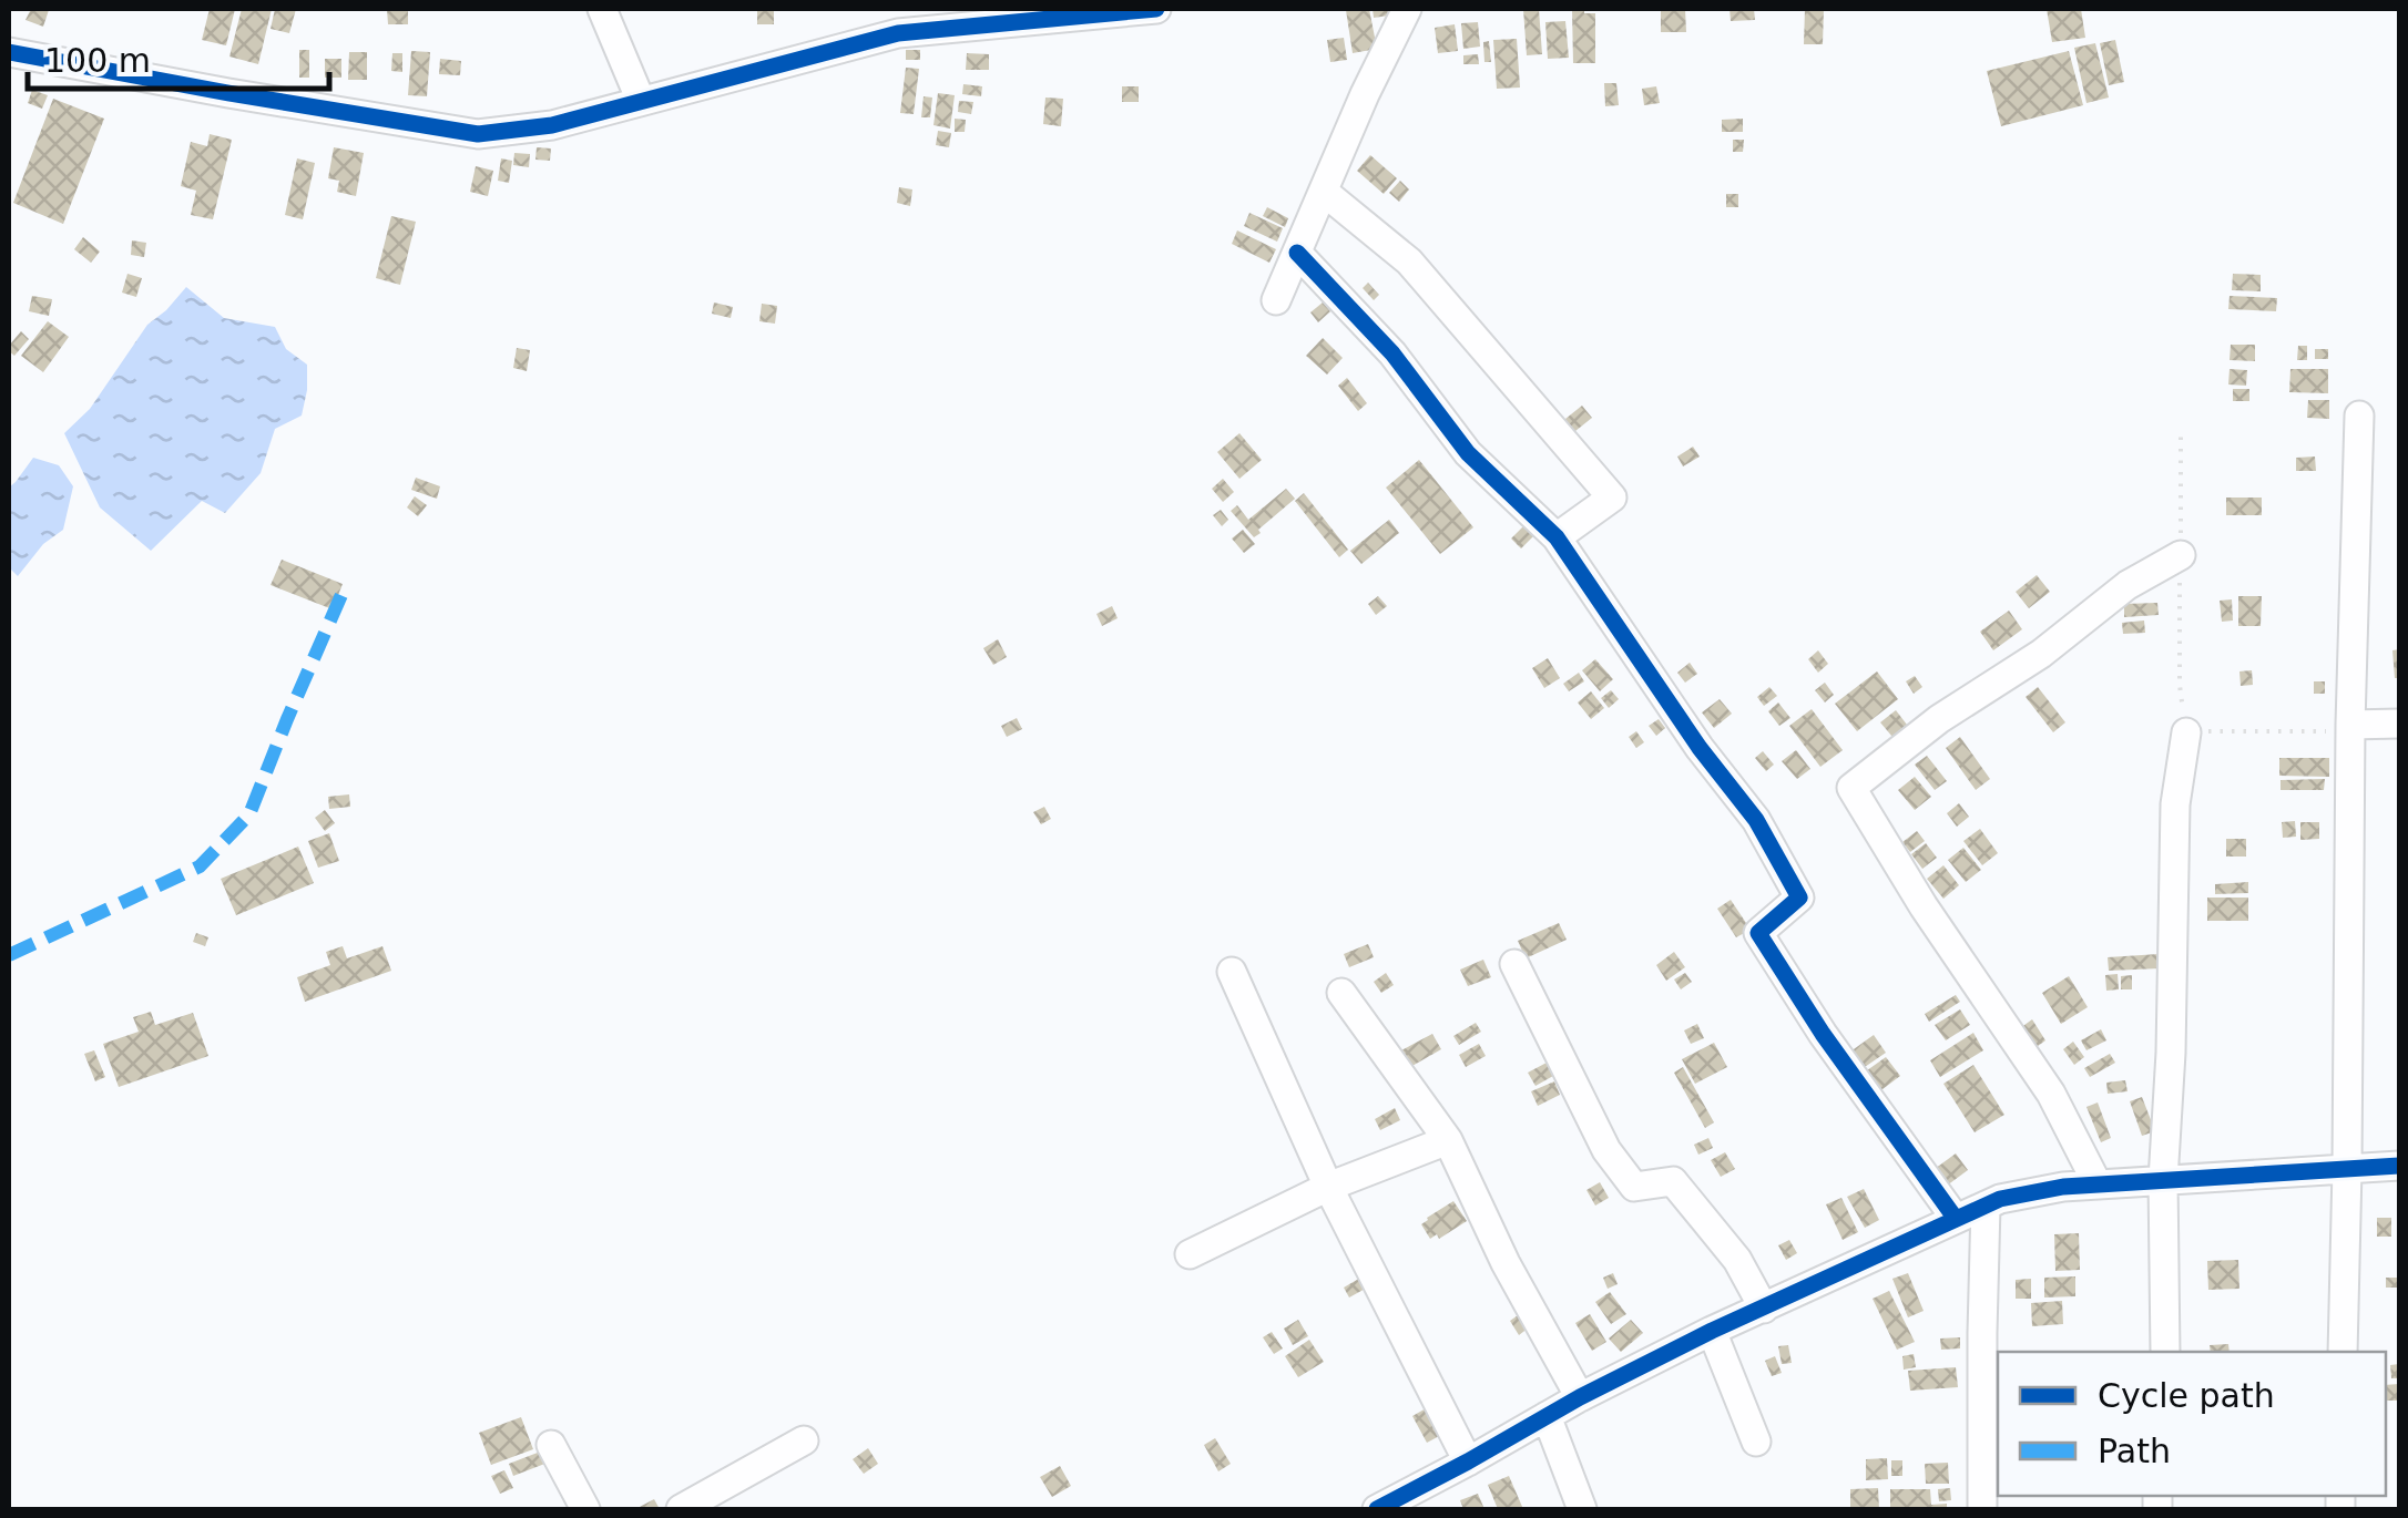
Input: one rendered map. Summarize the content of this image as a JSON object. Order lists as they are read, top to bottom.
{
  "legend": ["Cycle path", "Path"],
  "scale_bar": "100 m"
}
